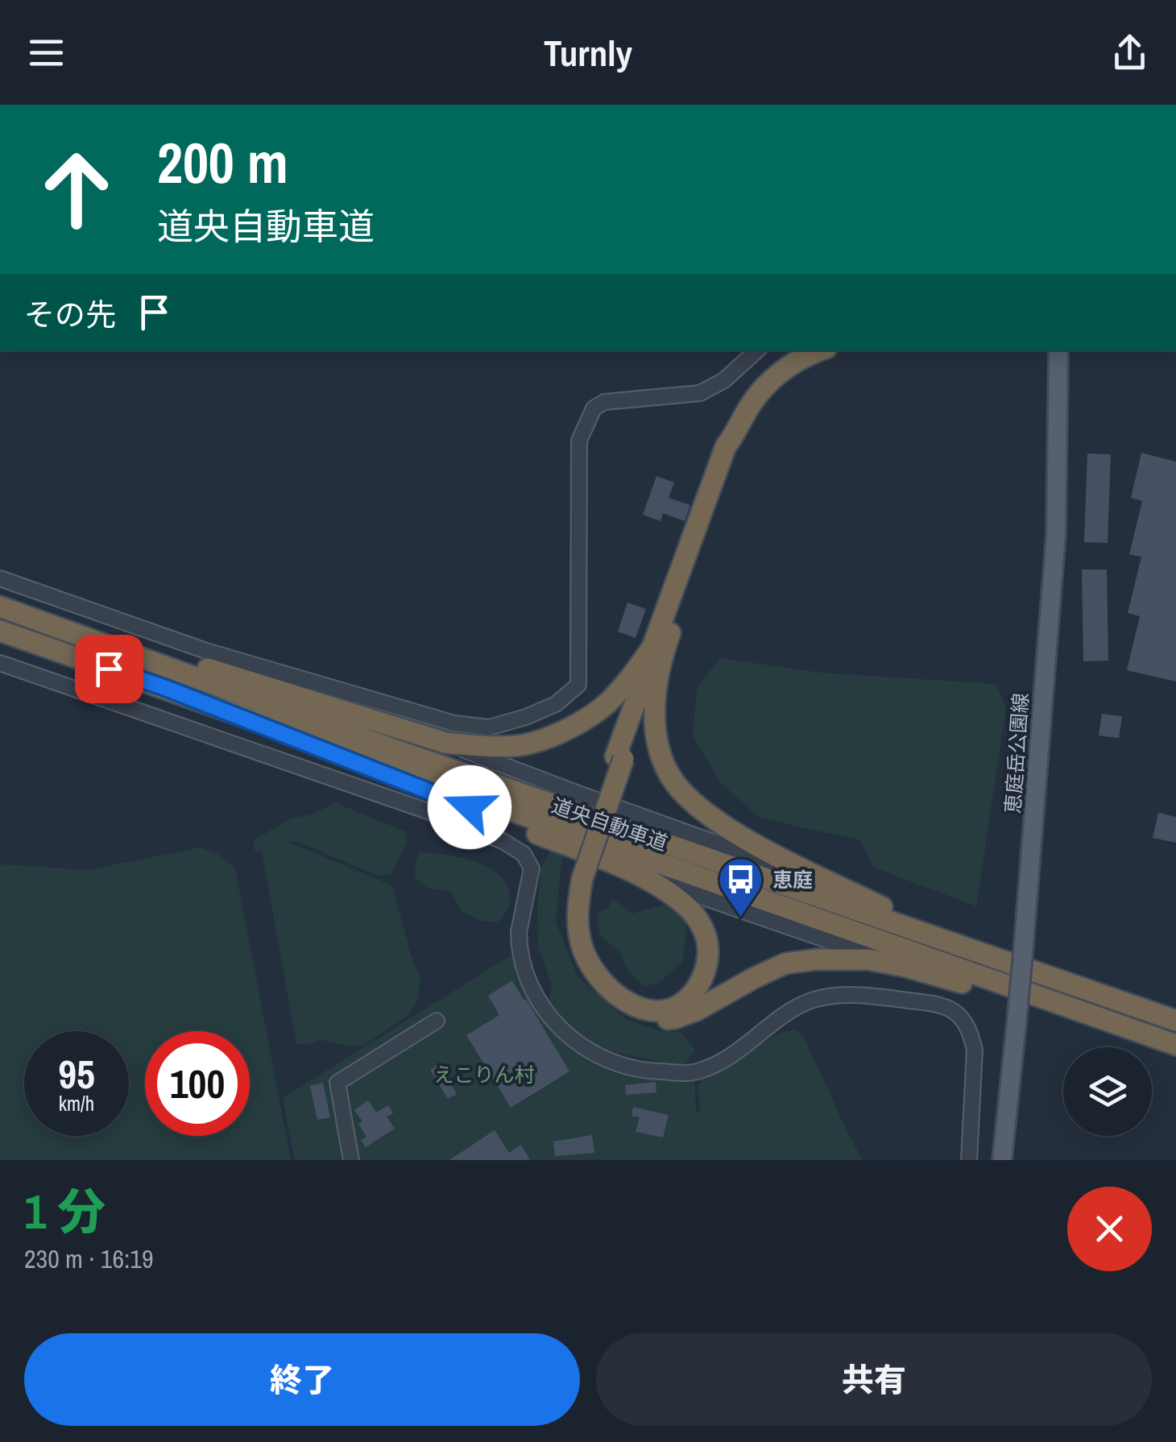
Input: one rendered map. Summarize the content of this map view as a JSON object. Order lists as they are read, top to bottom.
{
  "streets": {
    "highway": ["道央自動車道"],
    "main road": ["恵庭岳公園線"]
  },
  "parks": ["えこりん村"],
  "places": {
    "bus stop": ["恵庭"]
  },
  "page": {
    "header": "Turnly",
    "turn": ["200 m", "道央自動車道"],
    "then": "その先",
    "speed": "95 km/h",
    "limit": "100",
    "heading": ["1 分", "230 m · 16:19"],
    "buttons": ["終了", "共有"]
  }
}
